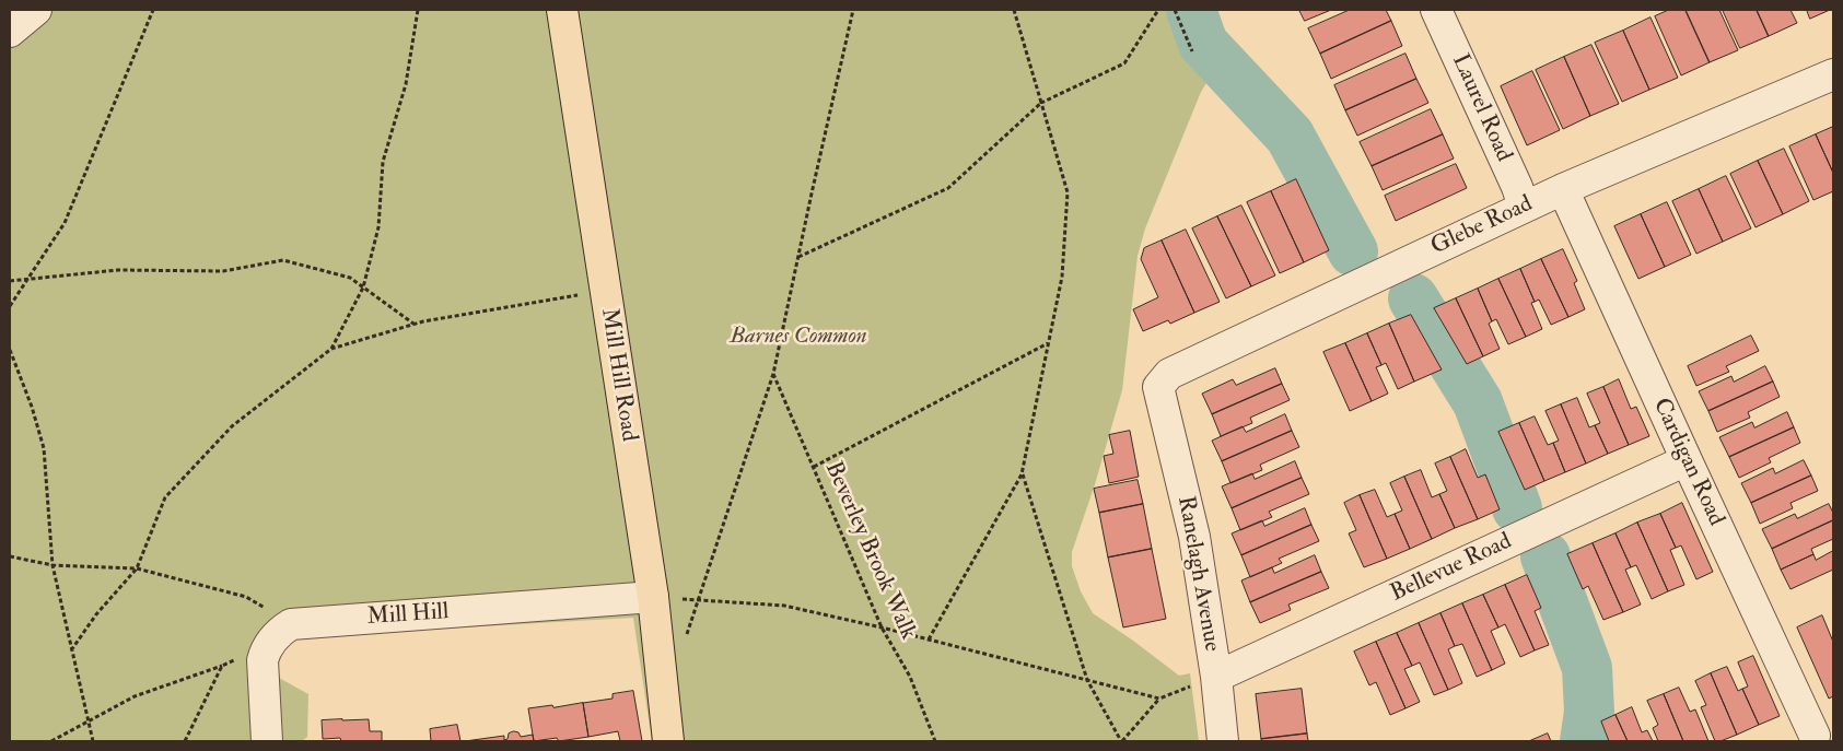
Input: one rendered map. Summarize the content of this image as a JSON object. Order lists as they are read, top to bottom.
{
  "streets": {
    "main road": ["Mill Hill Road"],
    "street": [
      "Laurel Road",
      "Glebe Road",
      "Cardigan Road",
      "Bellevue Road",
      "Ranelagh Avenue",
      "Mill Hill"
    ],
    "path": ["Beverley Brook Walk"]
  },
  "crossings": [
    ["Laurel Road", "Glebe Road"],
    ["Glebe Road", "Cardigan Road"],
    ["Glebe Road", "Ranelagh Avenue"],
    ["Mill Hill Road", "Mill Hill"],
    ["Cardigan Road", "Bellevue Road"],
    ["Bellevue Road", "Ranelagh Avenue"]
  ],
  "parks": ["Barnes Common"]
}
